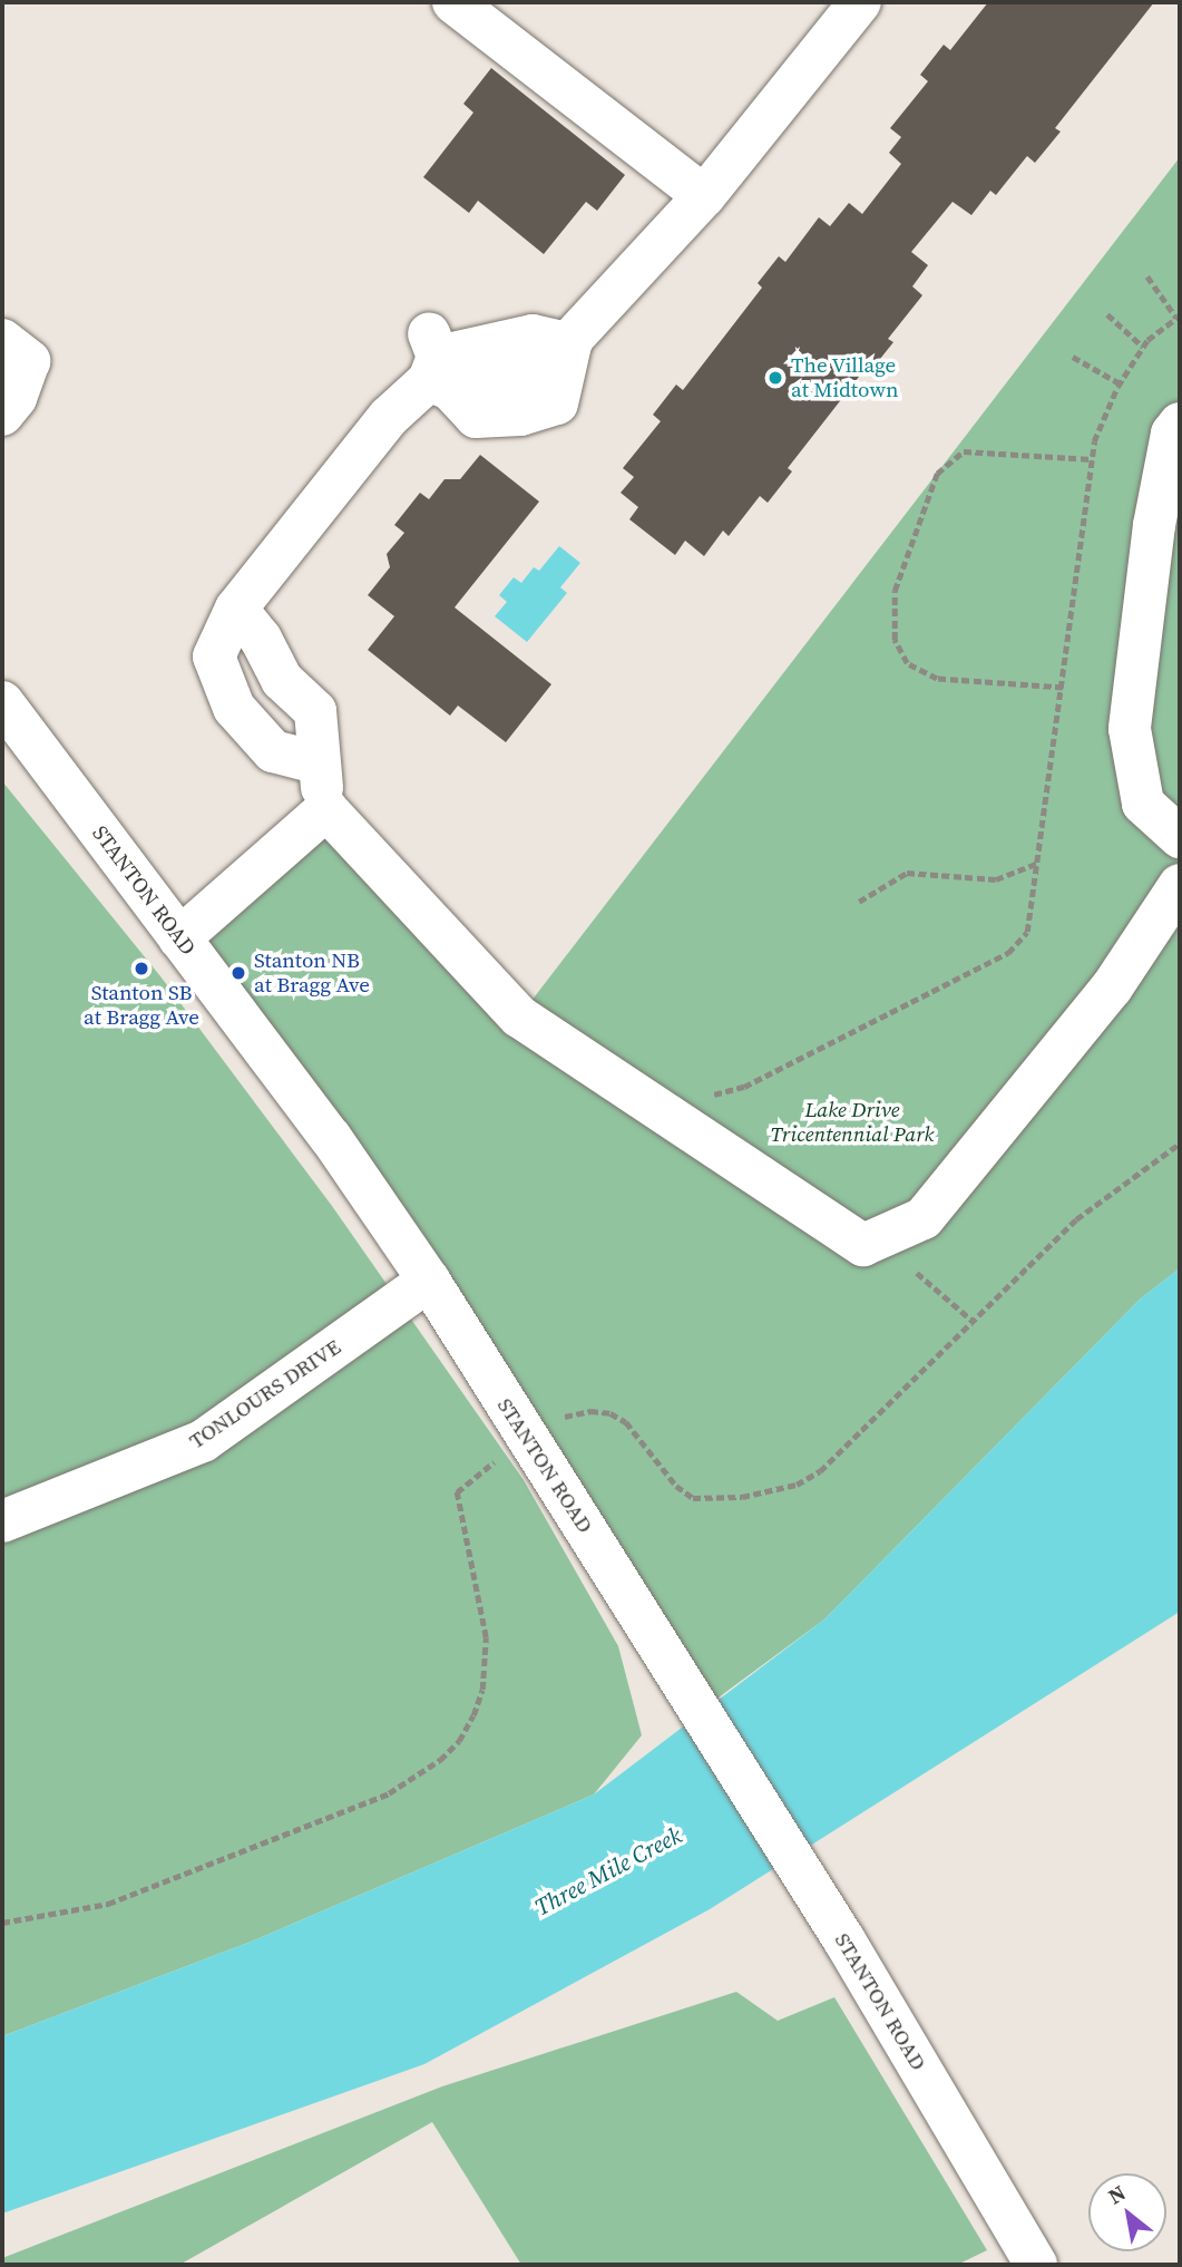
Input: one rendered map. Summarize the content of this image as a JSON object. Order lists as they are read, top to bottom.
{
  "streets": {
    "street": ["STANTON ROAD", "TONLOURS DRIVE"]
  },
  "crossings": [
    ["STANTON ROAD", "TONLOURS DRIVE"]
  ],
  "water": ["Three Mile Creek"],
  "parks": ["Lake Drive Tricentennial Park"],
  "places": ["The Village at Midtown", "Stanton SB at Bragg Ave", "Stanton NB at Bragg Ave"],
  "north": "top left"
}
